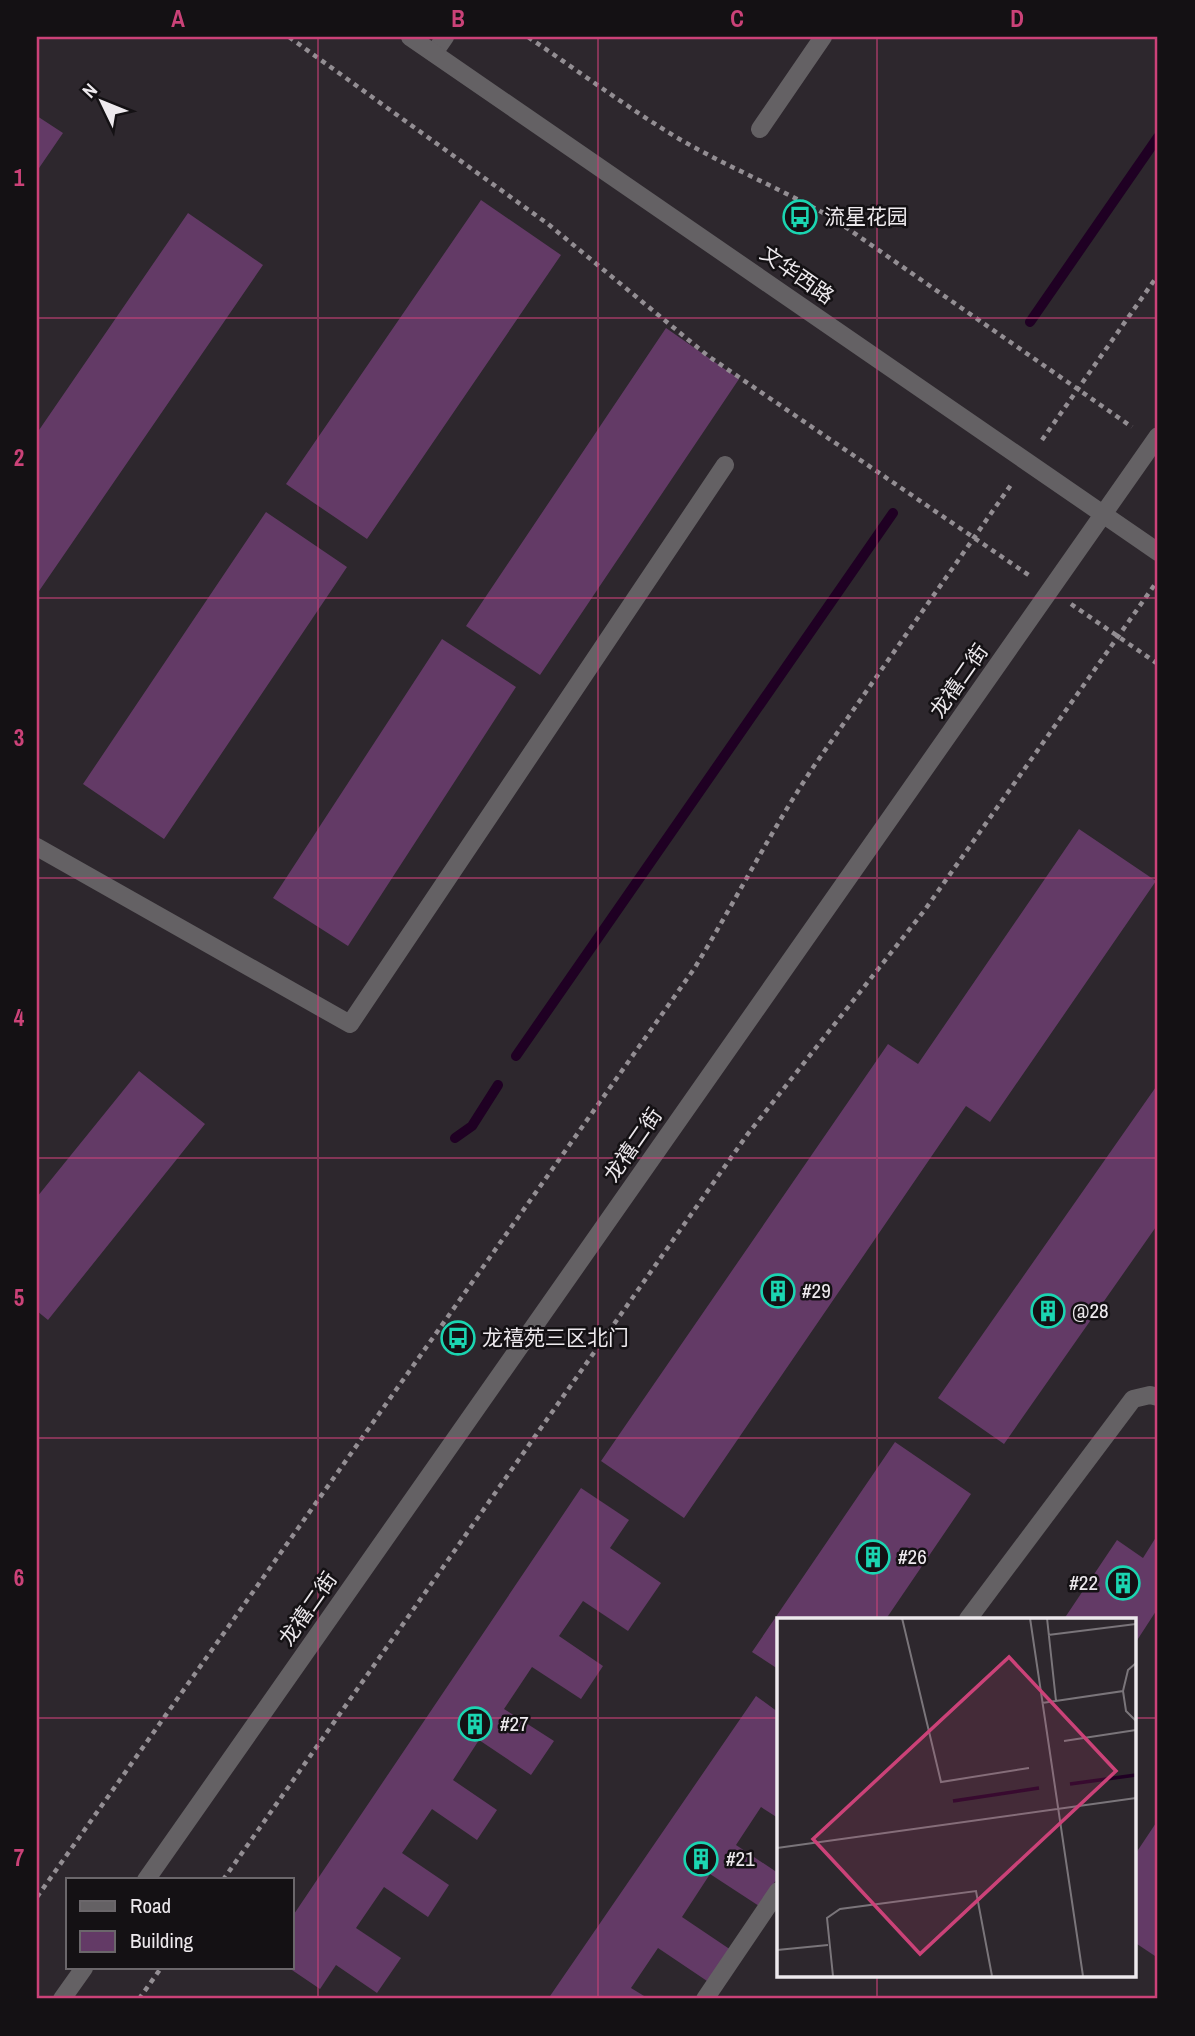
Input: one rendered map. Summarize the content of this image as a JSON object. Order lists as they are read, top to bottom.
{
  "streets": {
    "street": ["文华西路", "龙禧二街"]
  },
  "crossings": [
    ["文华西路", "龙禧二街"]
  ],
  "places": {
    "bus stop": ["流星花园", "龙禧苑三区北门"],
    "building": [
      "#29",
      "@28",
      "#26",
      "#22",
      "#27",
      "#21"
    ]
  },
  "legend": ["Road", "Building"],
  "north": "top left",
  "grid": {
    "columns": [
      "A",
      "B",
      "C",
      "D"
    ],
    "rows": [
      "1",
      "2",
      "3",
      "4",
      "5",
      "6",
      "7"
    ]
  }
}
